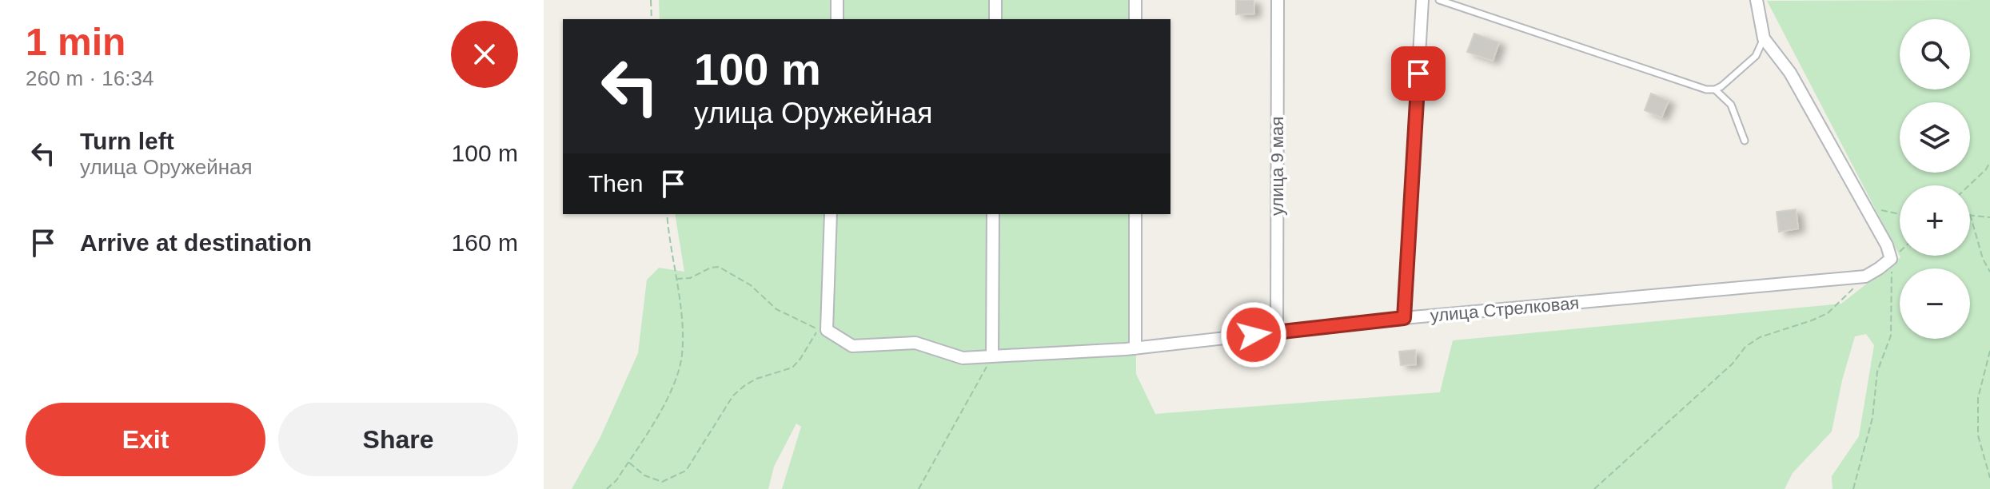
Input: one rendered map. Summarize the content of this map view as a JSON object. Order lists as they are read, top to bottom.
{
  "streets": {
    "street": ["улица 9 мая", "улица Стрелковая"]
  },
  "crossings": [
    ["улица 9 мая", "улица Стрелковая"]
  ],
  "page": {
    "heading": ["1 min", "260 m · 16:34"],
    "map_buttons": ["+", "−"],
    "turn": ["100 m", "улица Оружейная"],
    "list": [
      {
        "name": "Turn left",
        "note": "улица Оружейная",
        "value": "100 m"
      },
      {
        "name": "Arrive at destination",
        "value": "160 m"
      }
    ],
    "then": "Then",
    "buttons": ["Exit", "Share"]
  }
}
